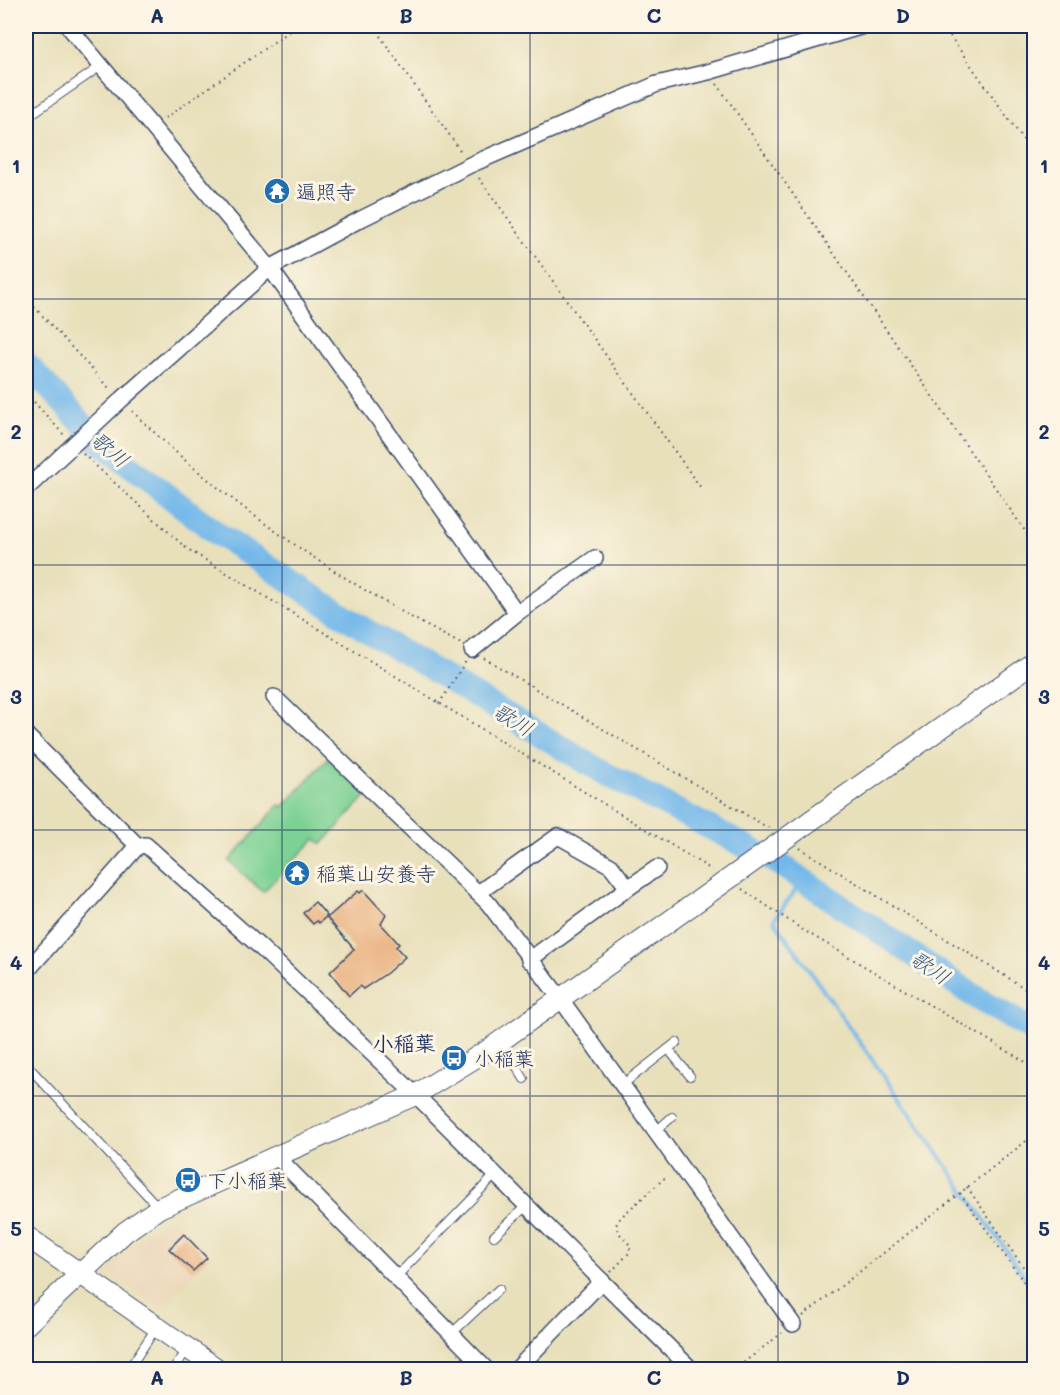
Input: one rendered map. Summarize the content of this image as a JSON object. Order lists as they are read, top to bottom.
{
  "districts": ["小稲葉"],
  "water": ["歌川"],
  "places": {
    "temple": ["遍照寺", "稲葉山安養寺"],
    "bus stop": ["小稲葉", "下小稲葉"]
  },
  "grid": {
    "columns": [
      "A",
      "B",
      "C",
      "D"
    ],
    "rows": [
      "1",
      "2",
      "3",
      "4",
      "5"
    ]
  }
}
